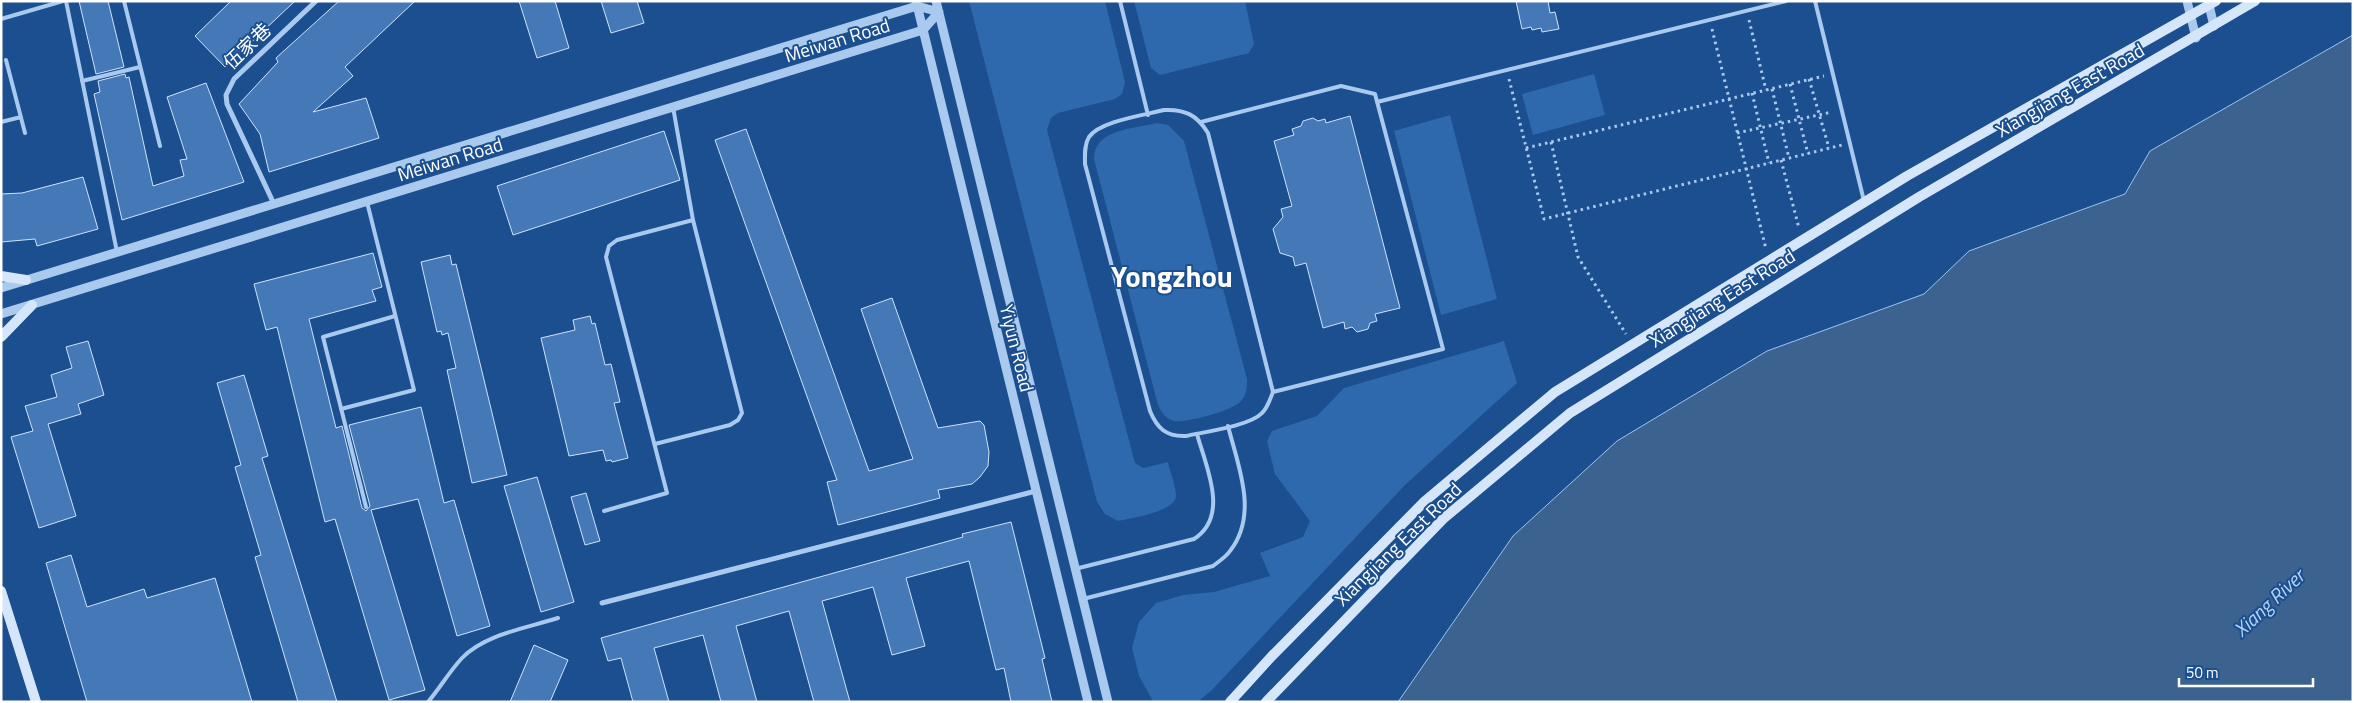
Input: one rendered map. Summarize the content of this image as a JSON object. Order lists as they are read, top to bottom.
{
  "streets": {
    "main road": ["Xiangjiang East Road"],
    "street": ["Meiwan Road", "伍家巷", "Yiyun Road"]
  },
  "crossings": [
    ["Meiwan Road", "伍家巷"],
    ["Meiwan Road", "Yiyun Road"]
  ],
  "districts": ["Yongzhou"],
  "water": ["Xiang River"],
  "scale_bar": "50 m"
}
